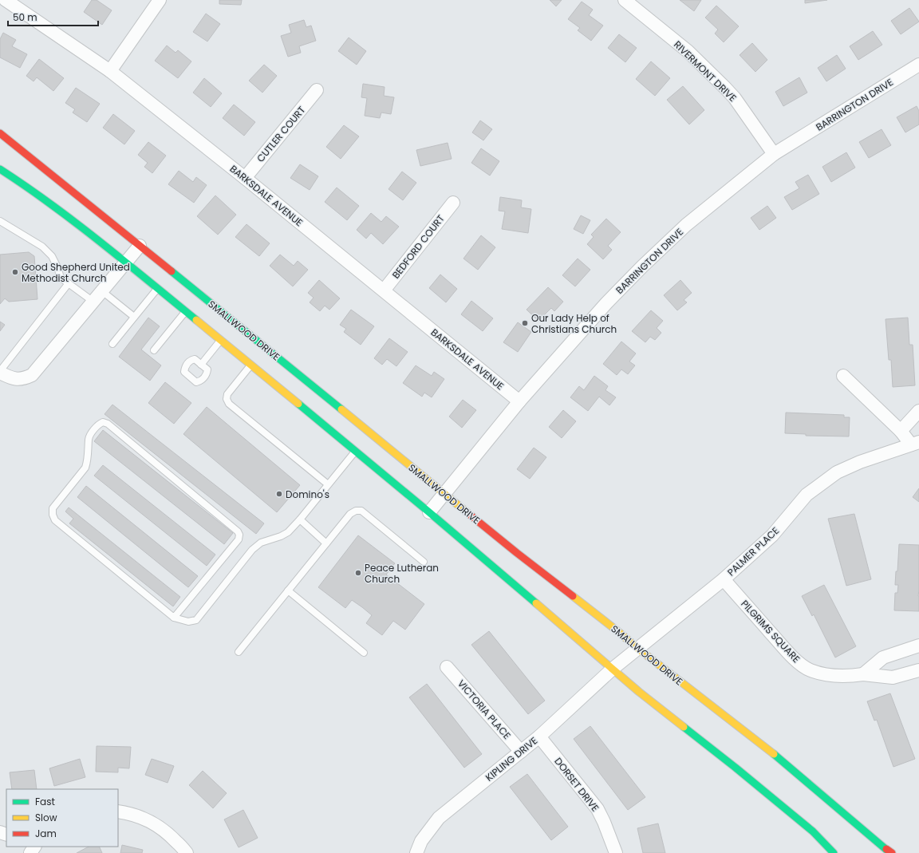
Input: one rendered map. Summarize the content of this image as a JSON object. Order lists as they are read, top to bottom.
{
  "streets": {
    "main road": ["SMALLWOOD DRIVE"],
    "street": [
      "RIVERMONT DRIVE",
      "BARRINGTON DRIVE",
      "CUTLER COURT",
      "BARKSDALE AVENUE",
      "BEDFORD COURT",
      "PALMER PLACE",
      "PILGRIMS SQUARE",
      "VICTORIA PLACE",
      "KIPLING DRIVE",
      "DORSET DRIVE"
    ]
  },
  "crossings": [
    ["RIVERMONT DRIVE", "BARRINGTON DRIVE"],
    ["BARRINGTON DRIVE", "BARKSDALE AVENUE"],
    ["BARRINGTON DRIVE", "SMALLWOOD DRIVE"],
    ["CUTLER COURT", "BARKSDALE AVENUE"],
    ["BARKSDALE AVENUE", "BEDFORD COURT"],
    ["SMALLWOOD DRIVE", "PALMER PLACE"],
    ["PALMER PLACE", "PILGRIMS SQUARE"],
    ["PALMER PLACE", "KIPLING DRIVE"],
    ["VICTORIA PLACE", "KIPLING DRIVE"],
    ["KIPLING DRIVE", "DORSET DRIVE"]
  ],
  "places": [
    "Good Shepherd United Methodist Church",
    "Our Lady Help of Christians Church",
    "Domino's",
    "Peace Lutheran Church"
  ],
  "legend": ["Fast", "Slow", "Jam"],
  "scale_bar": "50 m"
}
